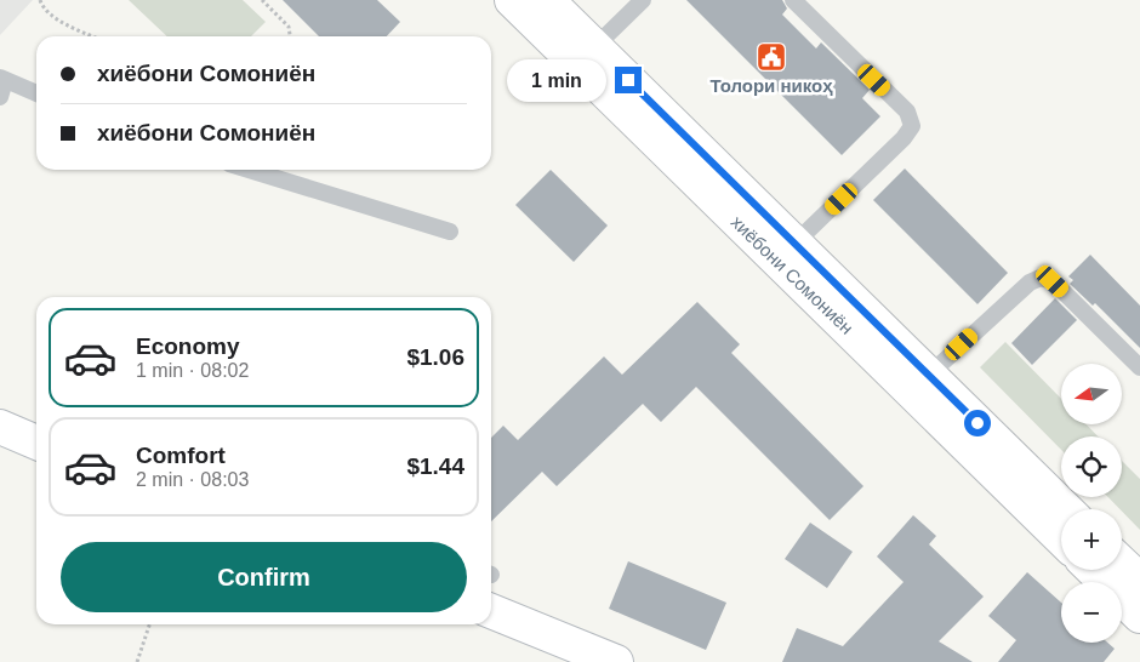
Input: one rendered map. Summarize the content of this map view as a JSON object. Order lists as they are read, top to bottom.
{
  "streets": {
    "main road": ["хиёбони Сомониён"]
  },
  "places": {
    "public building": ["Толори никоҳ"]
  },
  "north": "left",
  "page": {
    "banner": ["хиёбони Сомониён", "хиёбони Сомониён"],
    "bubble": "1 min",
    "list": [
      {
        "name": "Economy",
        "note": "1 min · 08:02",
        "value": "$1.06"
      },
      {
        "name": "Comfort",
        "note": "2 min · 08:03",
        "value": "$1.44"
      }
    ],
    "map_buttons": ["+", "−"],
    "buttons": "Confirm"
  }
}
